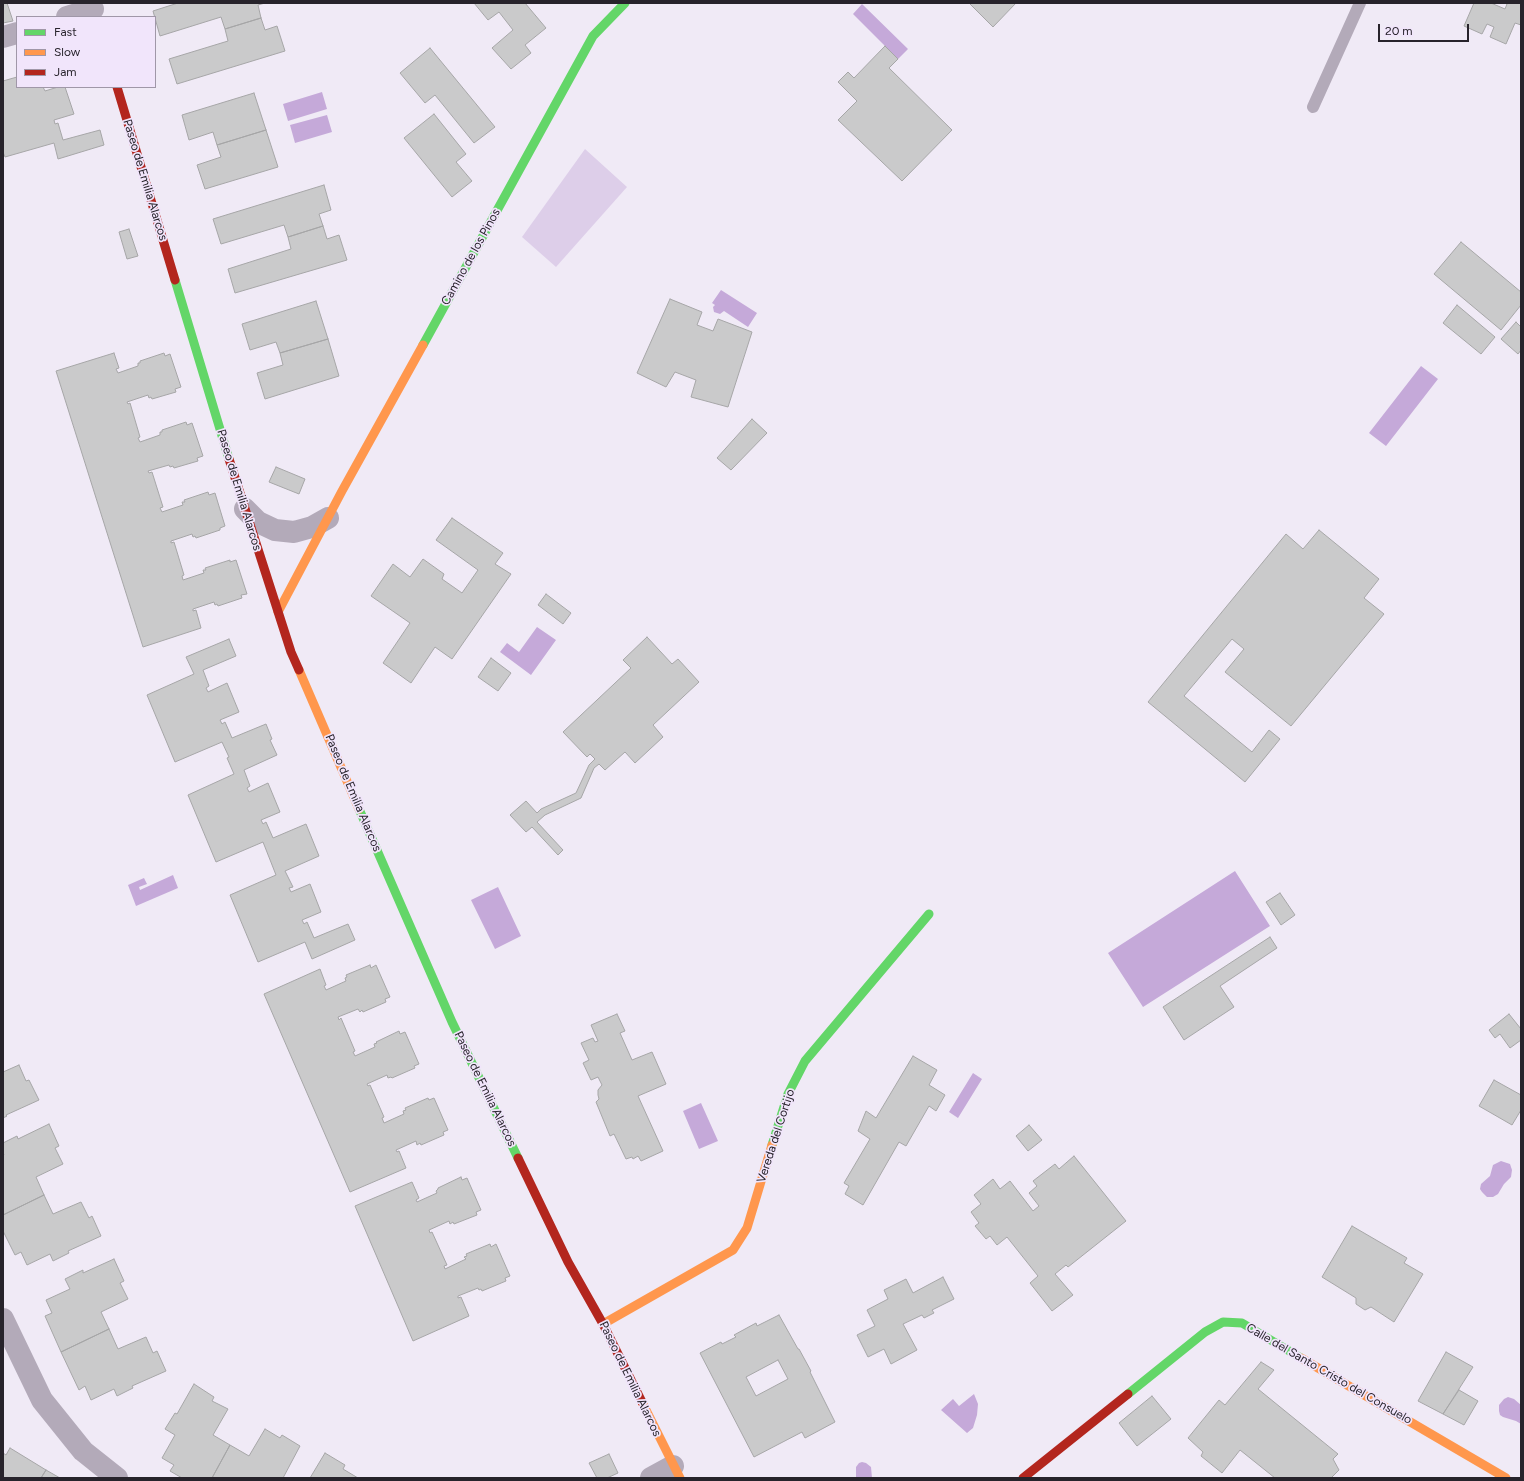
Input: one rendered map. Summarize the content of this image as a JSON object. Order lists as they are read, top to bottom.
{
  "streets": {
    "street": [
      "Paseo de Emilia Alarcos",
      "Camino de los Pinos",
      "Vereda del Cortijo",
      "Calle del Santo Cristo del Consuelo"
    ]
  },
  "crossings": [
    ["Paseo de Emilia Alarcos", "Camino de los Pinos"],
    ["Paseo de Emilia Alarcos", "Vereda del Cortijo"]
  ],
  "legend": ["Fast", "Slow", "Jam"],
  "scale_bar": "20 m"
}
